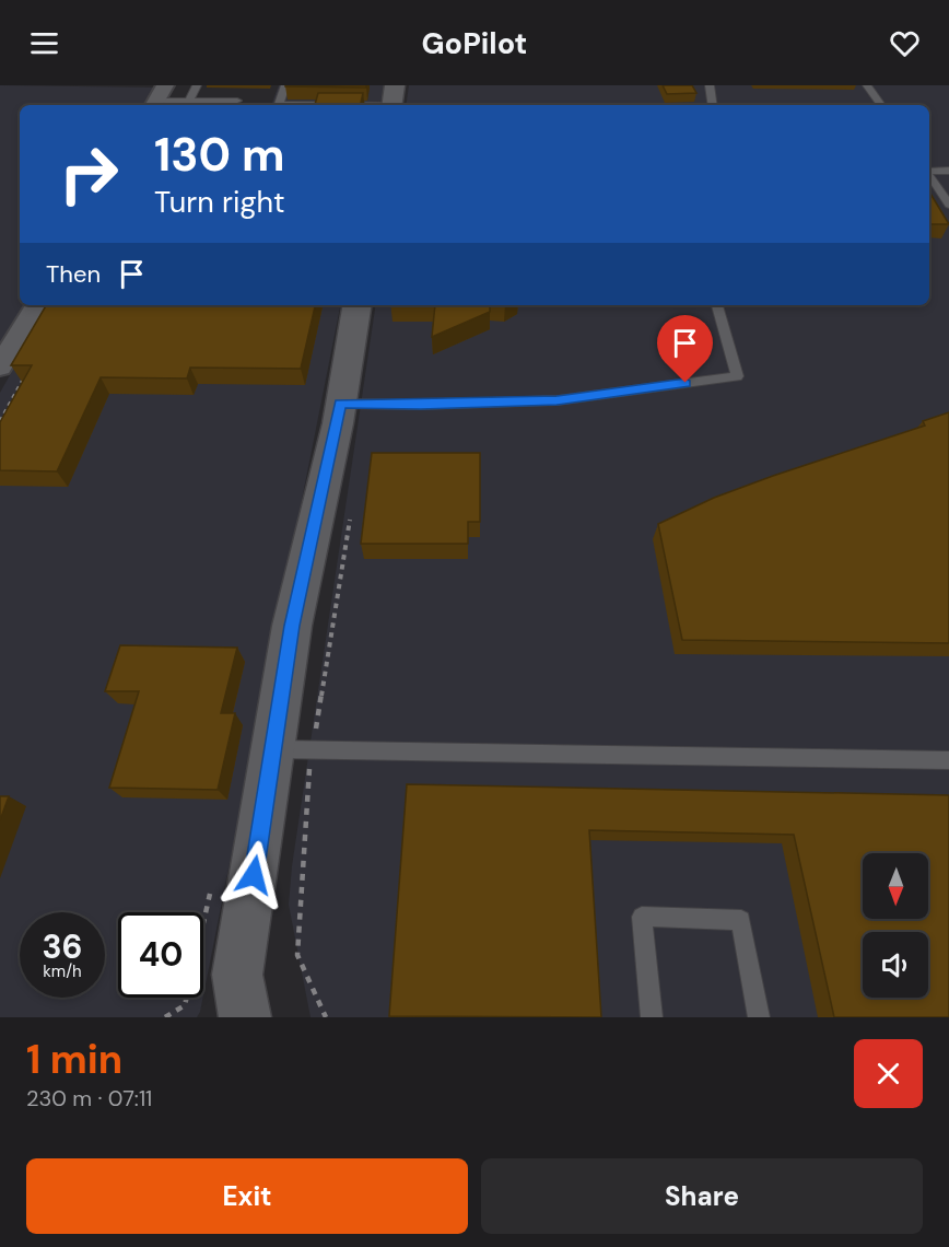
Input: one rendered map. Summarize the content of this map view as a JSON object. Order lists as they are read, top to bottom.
{
  "north": "bottom",
  "page": {
    "header": "GoPilot",
    "turn": ["130 m", "Turn right"],
    "then": "Then",
    "speed": "36 km/h",
    "limit": "40",
    "heading": ["1 min", "230 m · 07:11"],
    "buttons": ["Exit", "Share"]
  }
}
